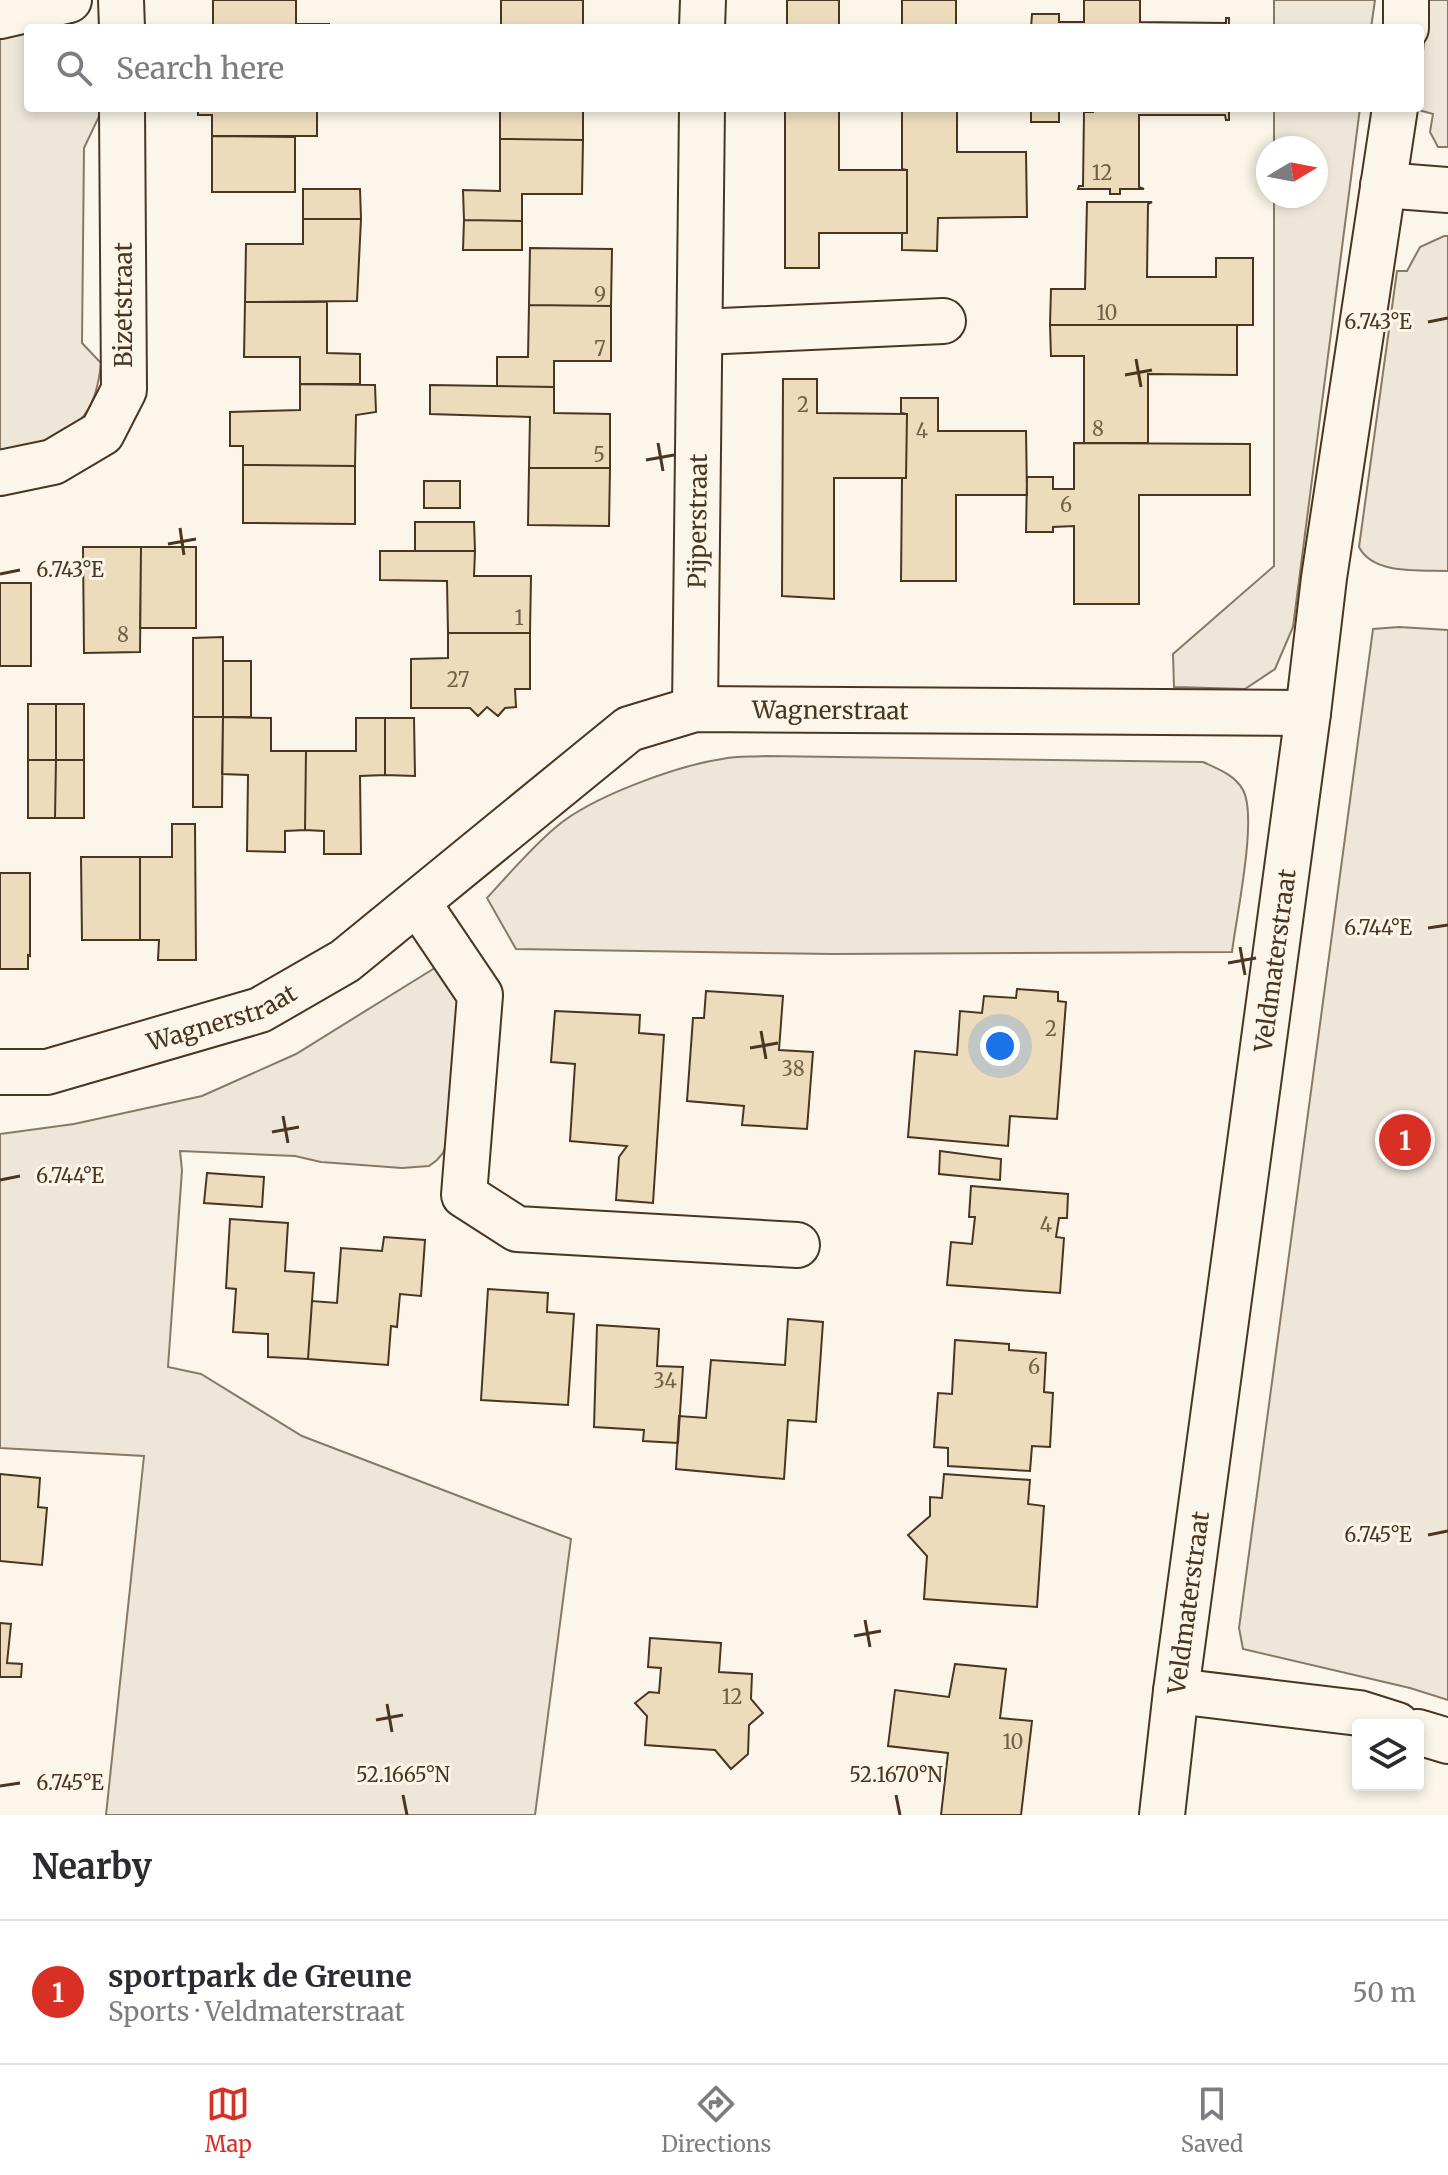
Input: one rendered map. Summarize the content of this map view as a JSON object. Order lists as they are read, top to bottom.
{
  "streets": {
    "street": [
      "Bizetstraat",
      "Pijperstraat",
      "Wagnerstraat",
      "Veldmaterstraat"
    ]
  },
  "crossings": [
    ["Pijperstraat", "Wagnerstraat"],
    ["Wagnerstraat", "Veldmaterstraat"]
  ],
  "house_numbers": [
    "12",
    "9",
    "10",
    "7",
    "2",
    "8",
    "4",
    "5",
    "6",
    "1",
    "8",
    "27",
    "2",
    "38",
    "4",
    "6",
    "34",
    "12",
    "10"
  ],
  "north": "right",
  "page": {
    "search": "Search here",
    "pins": "1",
    "heading": "Nearby",
    "list": [
      {
        "mark": "1",
        "name": "sportpark de Greune",
        "note": "Sports · Veldmaterstraat",
        "value": "50 m"
      }
    ],
    "nav": ["Map", "Directions", "Saved"]
  },
  "coordinates": [
    "6.743°E",
    "6.744°E",
    "6.745°E",
    "52.1665°N",
    "52.1670°N"
  ]
}
